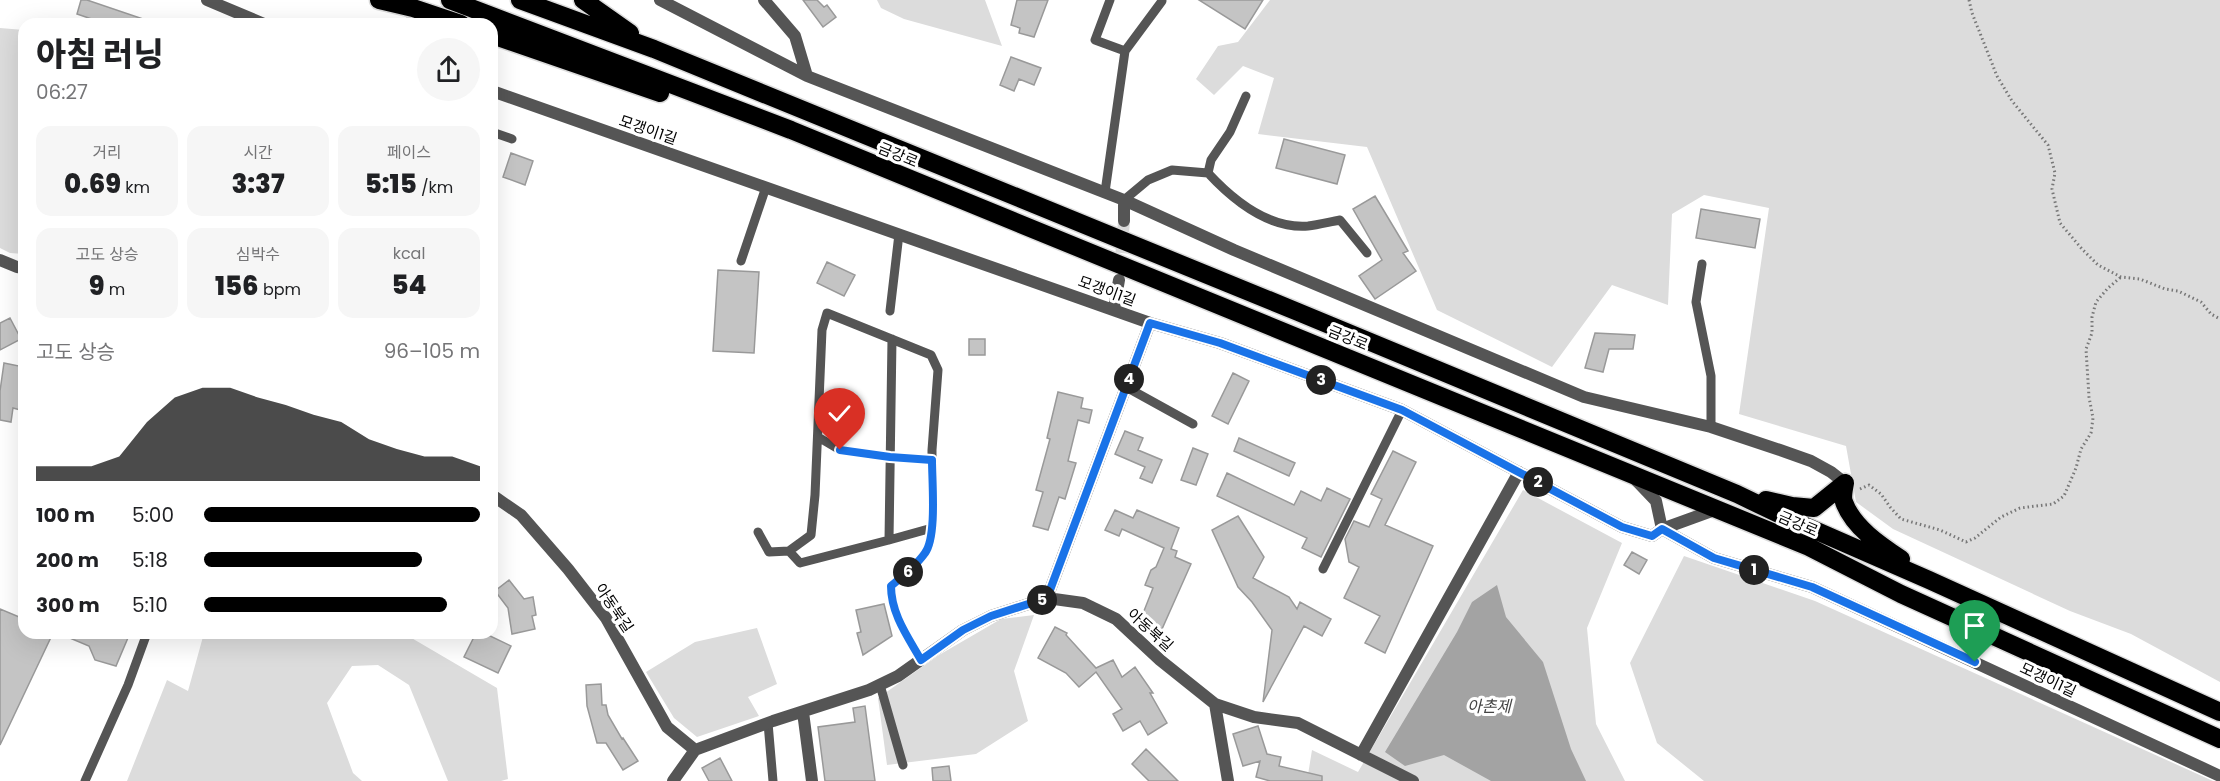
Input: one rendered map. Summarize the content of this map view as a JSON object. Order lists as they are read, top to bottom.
{
  "streets": {
    "highway": ["금강로"],
    "street": ["모갱이1길", "아동북길"]
  },
  "water": ["아촌제"],
  "page": {
    "heading": ["아침 러닝", "06:27"],
    "stats": [
      ["거리", "0.69 km"],
      ["시간", "3:37"],
      ["페이스", "5:15 /km"],
      ["고도 상승", "9 m"],
      ["심박수", "156 bpm"],
      ["kcal", "54"]
    ],
    "chart": ["고도 상승", "96–105 m"],
    "pins": [
      "4",
      "3",
      "2",
      "1",
      "6",
      "5"
    ],
    "list": [
      {
        "name": "100 m",
        "note": "5:00"
      },
      {
        "name": "200 m",
        "note": "5:18"
      },
      {
        "name": "300 m",
        "note": "5:10"
      }
    ]
  }
}
